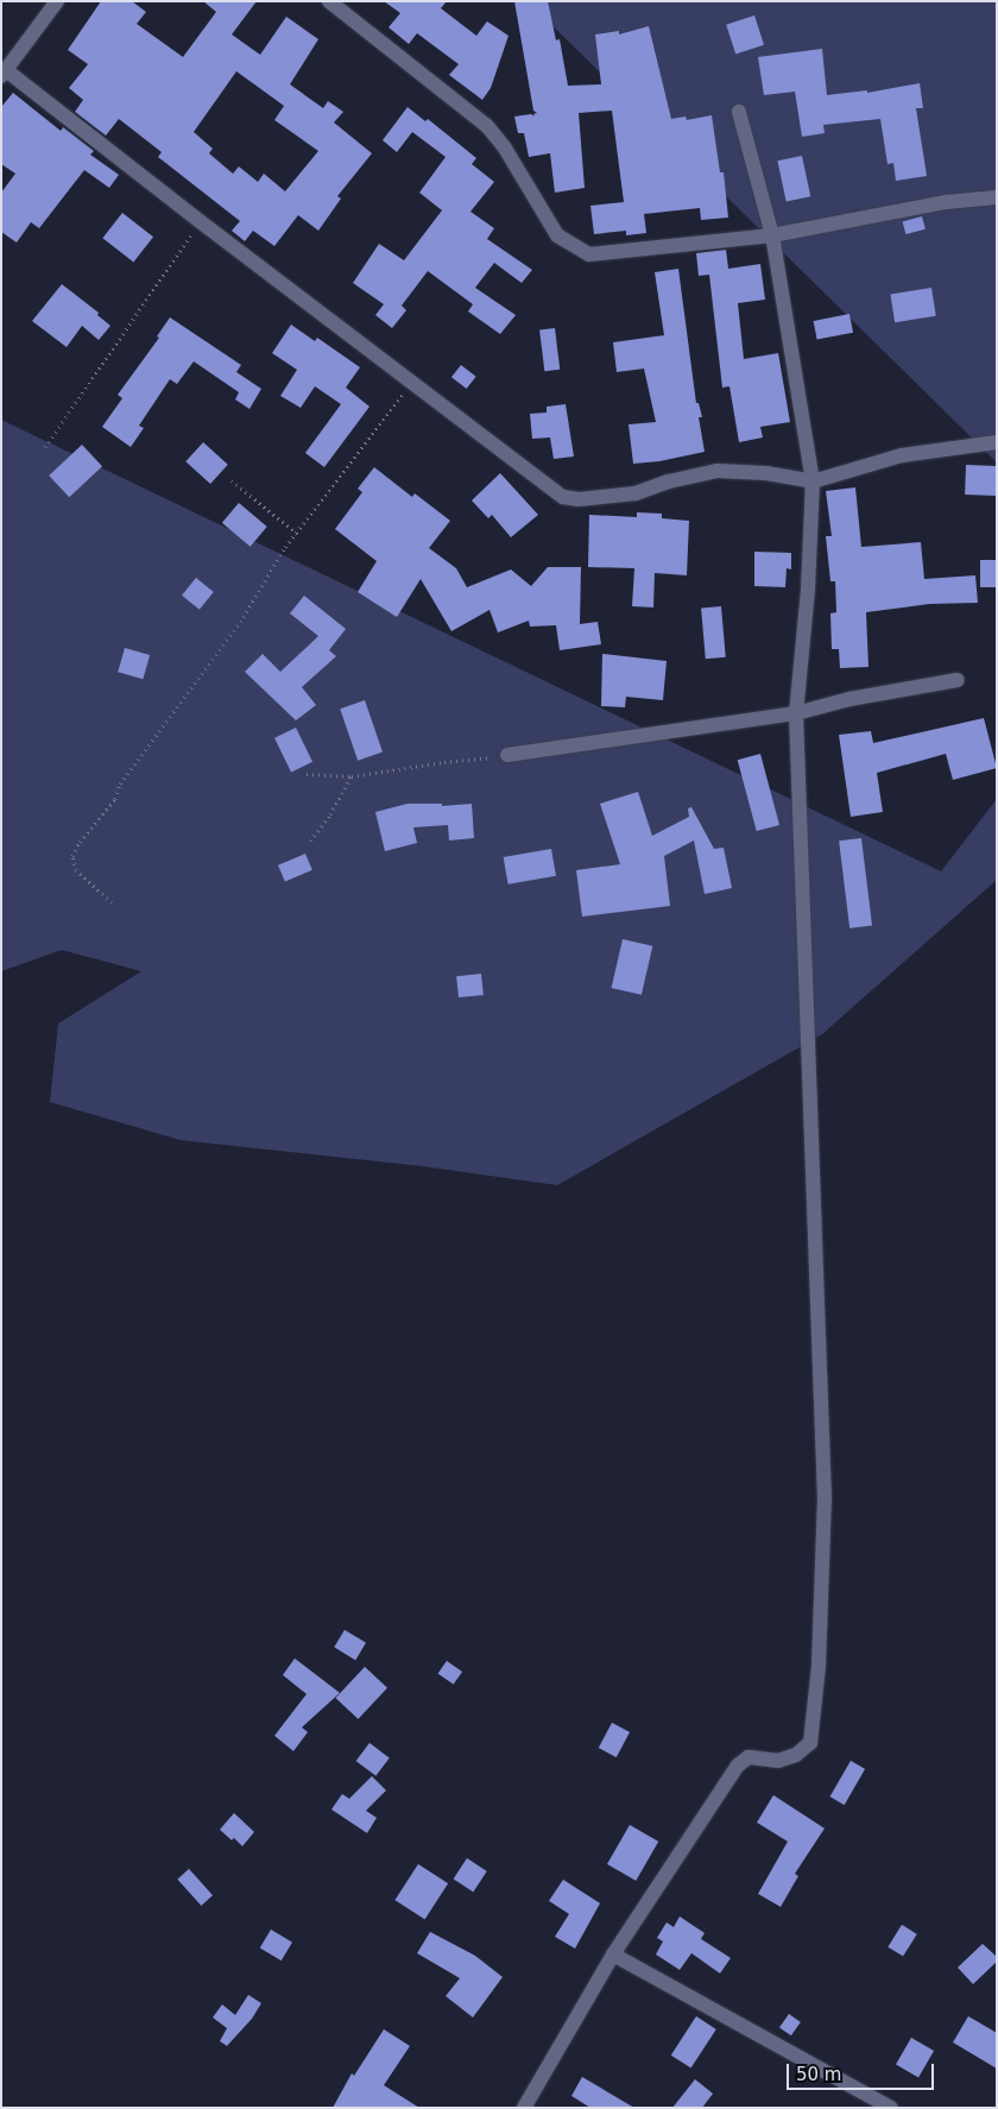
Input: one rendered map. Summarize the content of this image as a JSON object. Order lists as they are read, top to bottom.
{
  "scale_bar": "50 m"
}
